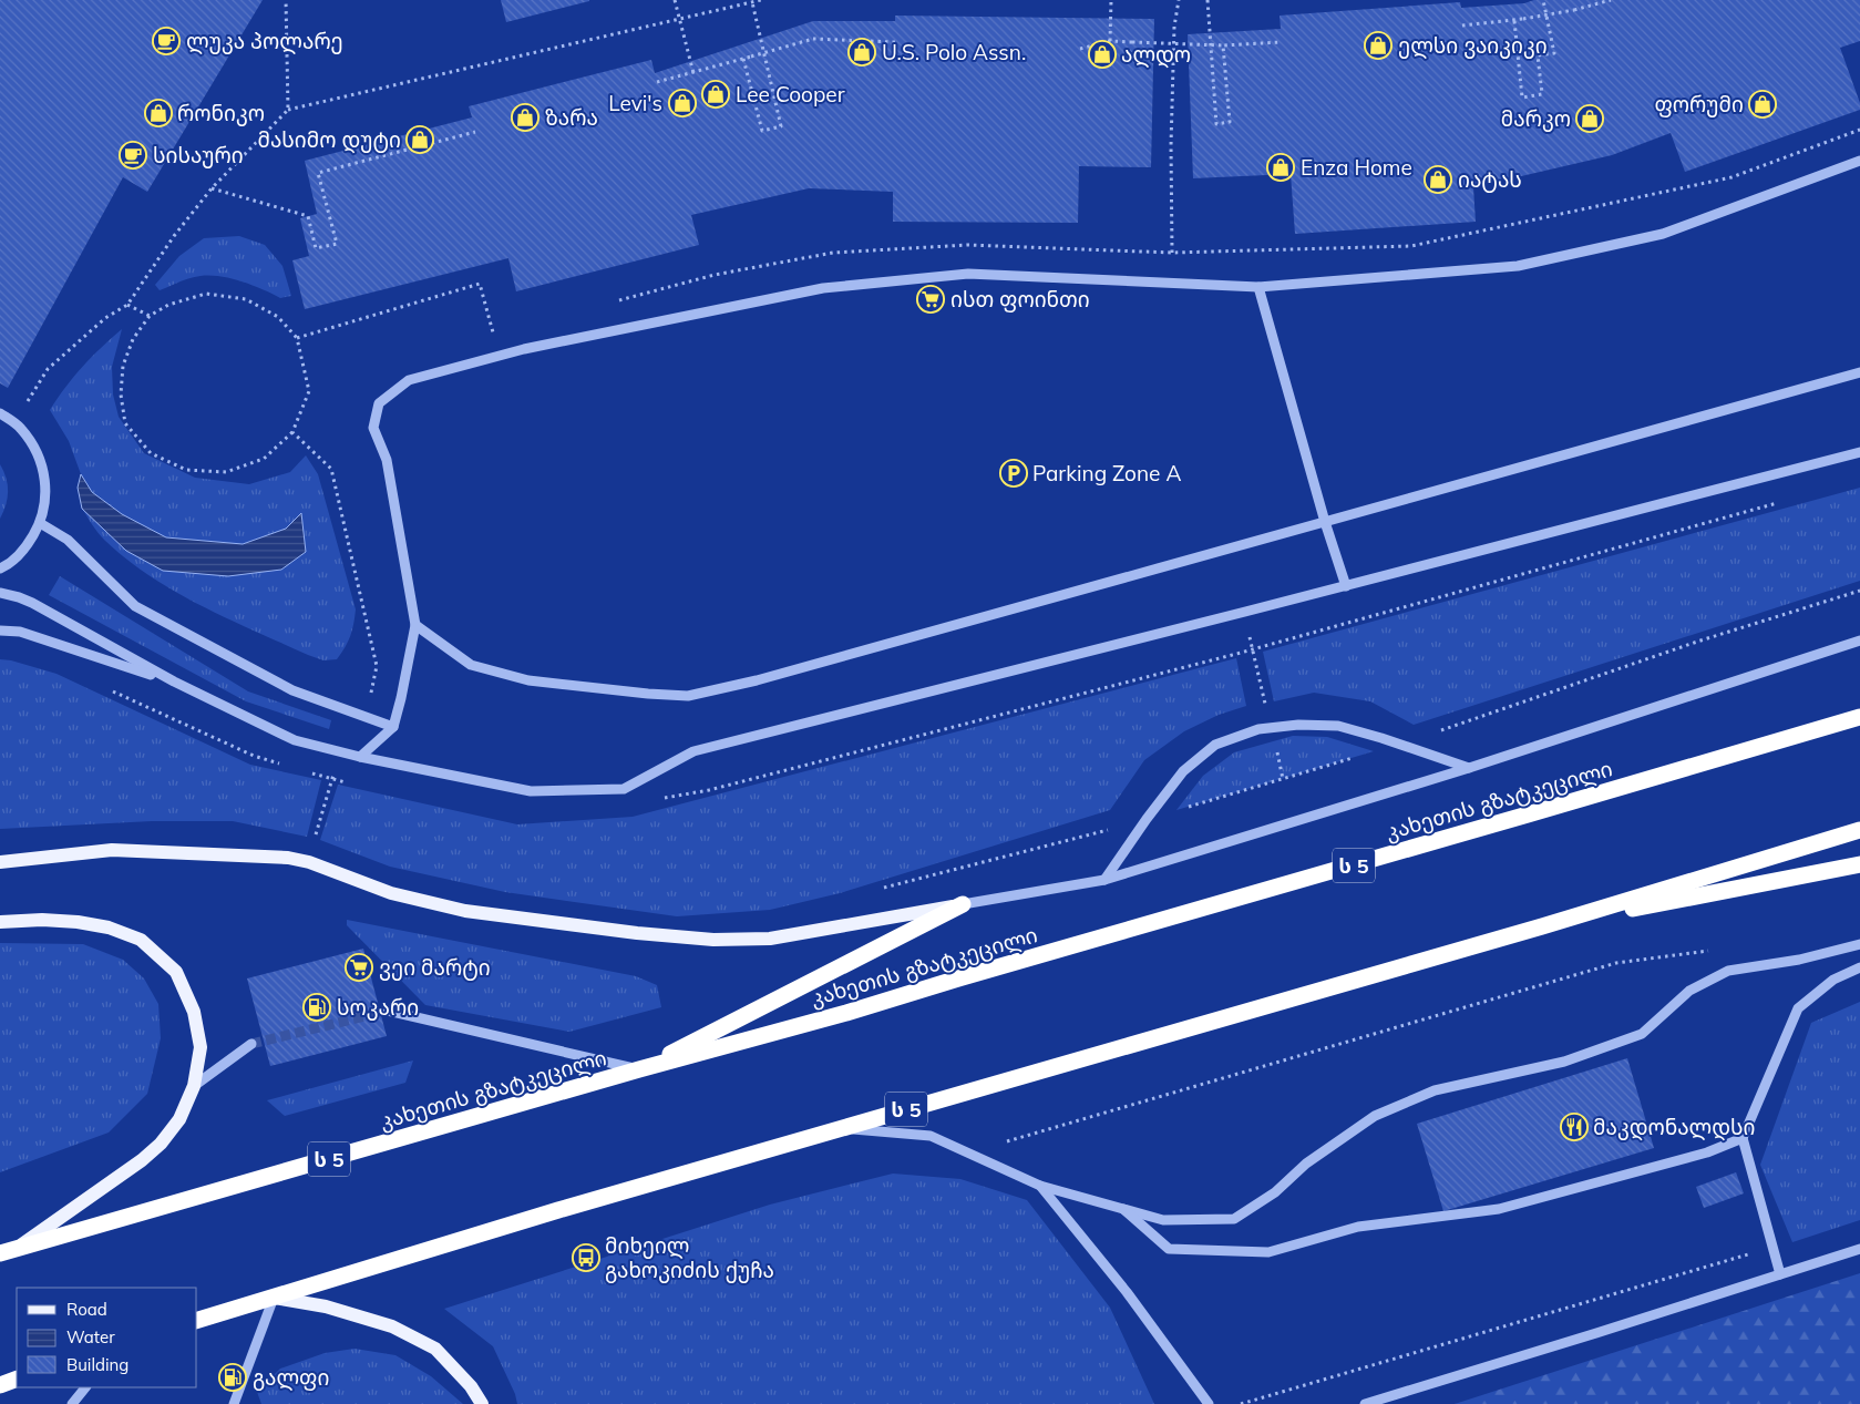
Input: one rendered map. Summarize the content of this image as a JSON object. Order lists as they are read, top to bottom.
{
  "streets": {
    "highway": ["კახეთის გზატკეცილი", "ს 5"]
  },
  "places": {
    "cafe": ["ლუკა პოლარე", "სისაური"],
    "shop": [
      "ელსი ვაიკიკი",
      "U.S. Polo Assn.",
      "ალდო",
      "Lee Cooper",
      "Levi's",
      "ფორუმი",
      "რონიკო",
      "ზარა",
      "მარკო",
      "მასიმო დუტი",
      "Enza Home",
      "იატას"
    ],
    "supermarket": ["ისთ ფოინთი", "ვეი მარტი"],
    "parking": ["Parking Zone A"],
    "fuel station": ["სოკარი", "გალფი"],
    "restaurant": ["მაკდონალდსი"],
    "bus stop": ["მიხეილ გახოკიძის ქუჩა"]
  },
  "legend": ["Road", "Water", "Building"]
}
